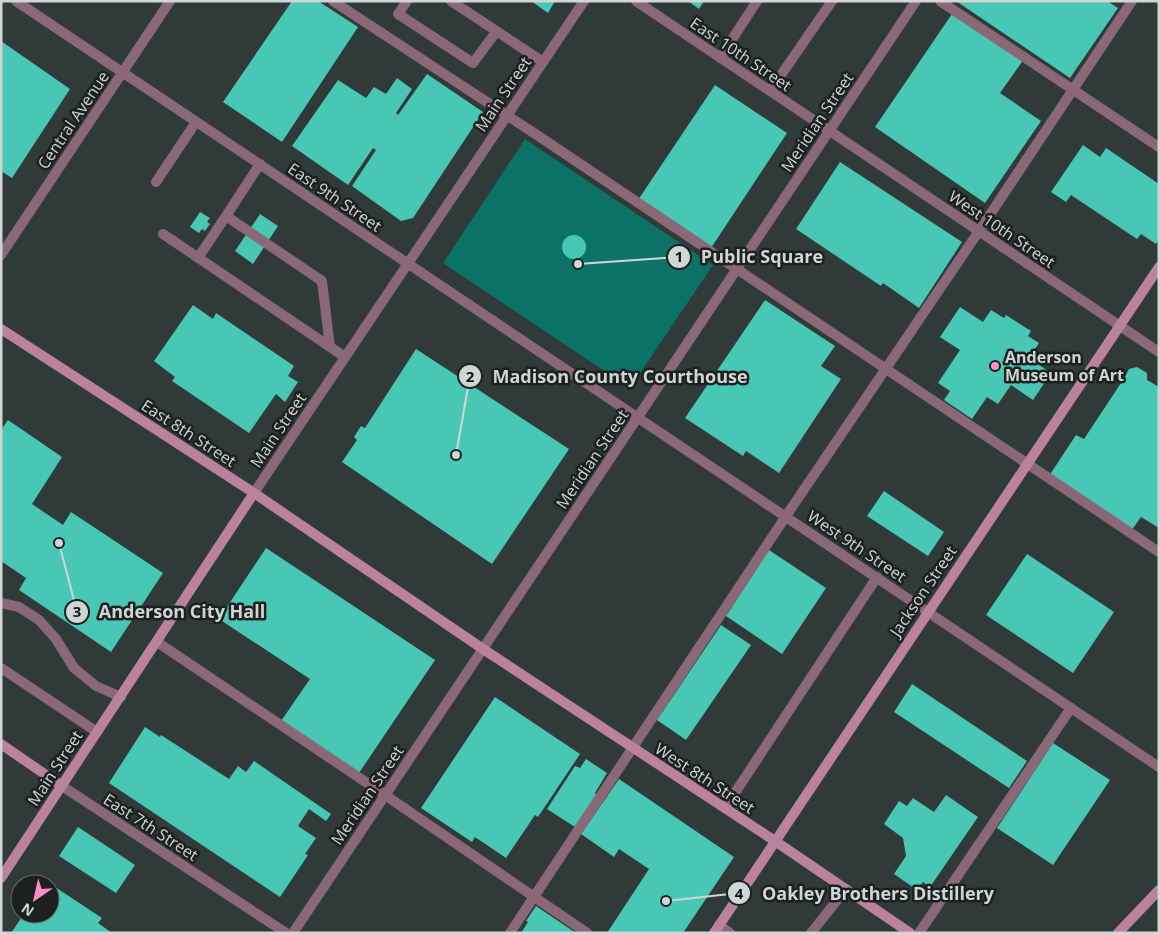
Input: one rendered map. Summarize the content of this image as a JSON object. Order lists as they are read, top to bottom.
{
  "streets": {
    "main road": [
      "Main Street",
      "East 8th Street",
      "Jackson Street",
      "West 8th Street",
      "East 7th Street"
    ],
    "street": [
      "East 10th Street",
      "Central Avenue",
      "Meridian Street",
      "East 9th Street",
      "West 10th Street",
      "West 9th Street"
    ]
  },
  "crossings": [
    ["East 10th Street", "Meridian Street"],
    ["East 10th Street", "West 10th Street"],
    ["Main Street", "East 9th Street"],
    ["Main Street", "East 8th Street"],
    ["Main Street", "East 7th Street"],
    ["Central Avenue", "East 9th Street"],
    ["Meridian Street", "East 9th Street"],
    ["Meridian Street", "West 10th Street"],
    ["Meridian Street", "East 8th Street"],
    ["Meridian Street", "West 9th Street"],
    ["Meridian Street", "West 8th Street"],
    ["East 9th Street", "West 9th Street"],
    ["West 10th Street", "Jackson Street"],
    ["East 8th Street", "West 8th Street"],
    ["West 9th Street", "Jackson Street"],
    ["Jackson Street", "West 8th Street"]
  ],
  "places": [
    "Public Square",
    "Anderson Museum of Art",
    "Madison County Courthouse",
    "Anderson City Hall",
    "Oakley Brothers Distillery"
  ],
  "north": "bottom left"
}
